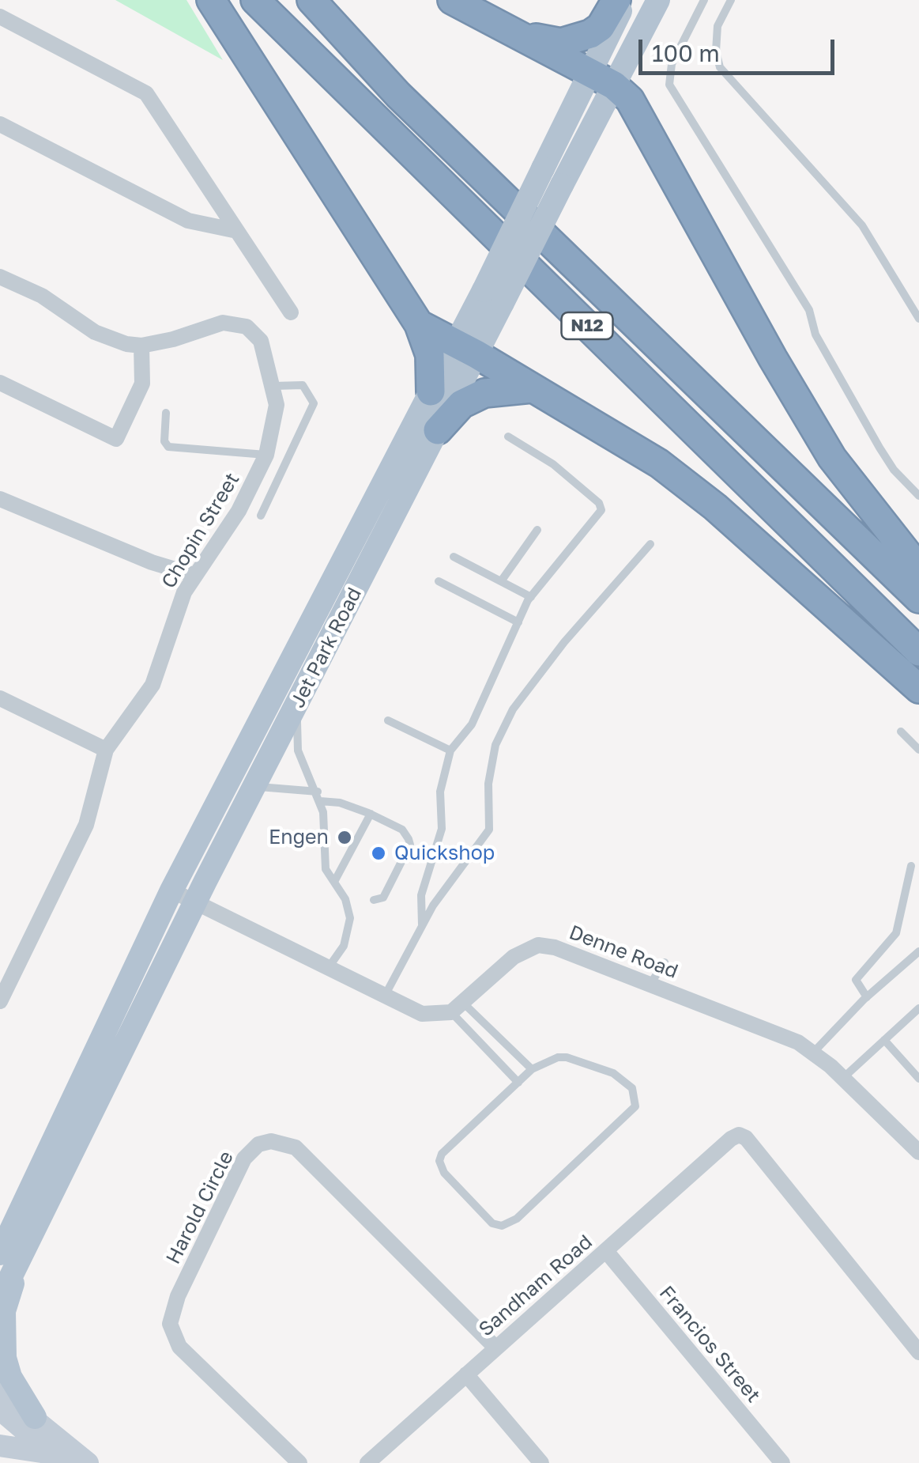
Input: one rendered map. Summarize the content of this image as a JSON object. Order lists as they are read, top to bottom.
{
  "streets": {
    "highway": ["N12"],
    "main road": ["Jet Park Road"],
    "street": [
      "Chopin Street",
      "Denne Road",
      "Harold Circle",
      "Sandham Road",
      "Francios Street"
    ]
  },
  "crossings": [
    ["Harold Circle", "Sandham Road"],
    ["Sandham Road", "Francios Street"]
  ],
  "places": ["Engen", "Quickshop"],
  "scale_bar": "100 m"
}
